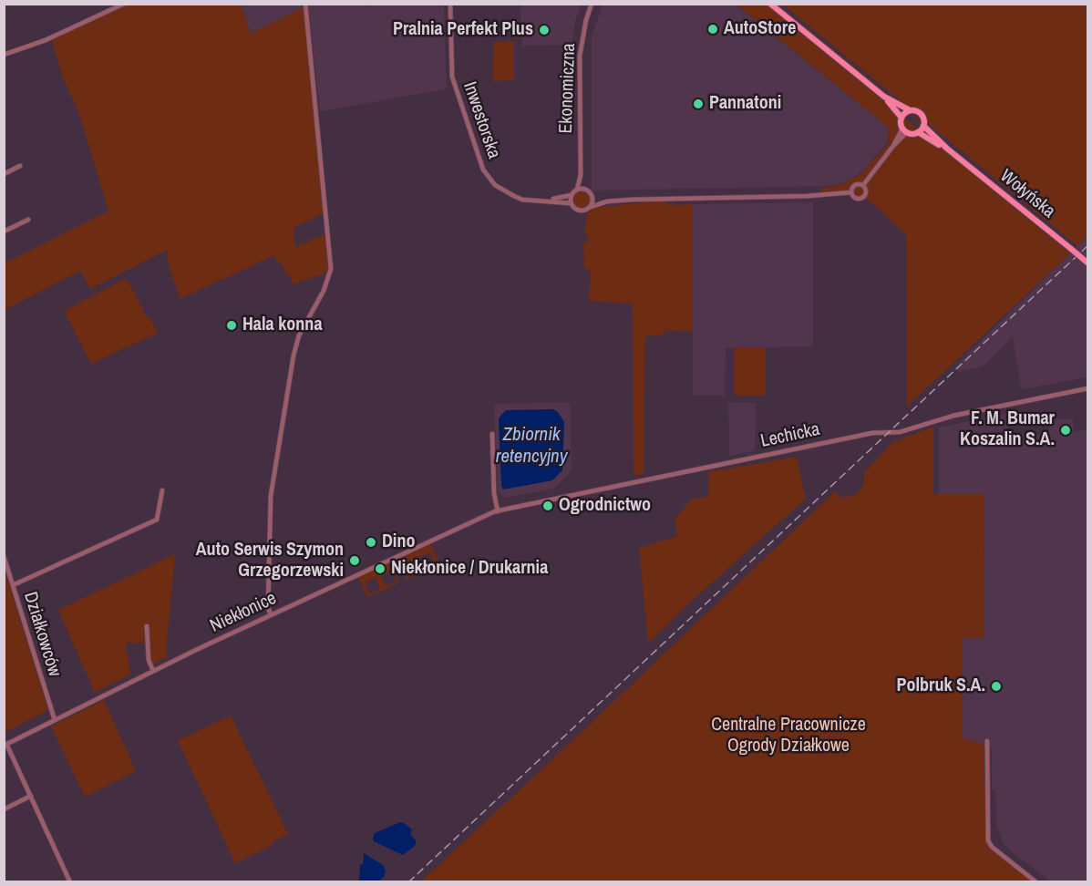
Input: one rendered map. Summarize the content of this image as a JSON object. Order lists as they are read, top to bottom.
{
  "streets": {
    "main road": ["Wołyńska"],
    "street": [
      "Ekonomiczna",
      "Inwestorska",
      "Lechicka",
      "Niekłonice",
      "Działkowców"
    ]
  },
  "crossings": [
    ["Ekonomiczna", "Inwestorska"],
    ["Lechicka", "Niekłonice"],
    ["Niekłonice", "Działkowców"]
  ],
  "water": ["Zbiornik retencyjny"],
  "parks": ["Centralne Pracownicze Ogrody Działkowe"],
  "places": [
    "AutoStore",
    "Pralnia Perfekt Plus",
    "Pannatoni",
    "Hala konna",
    "F. M. Bumar Koszalin S.A.",
    "Ogrodnictwo",
    "Dino",
    "Auto Serwis Szymon Grzegorzewski",
    "Niekłonice / Drukarnia",
    "Polbruk S.A."
  ]
}
